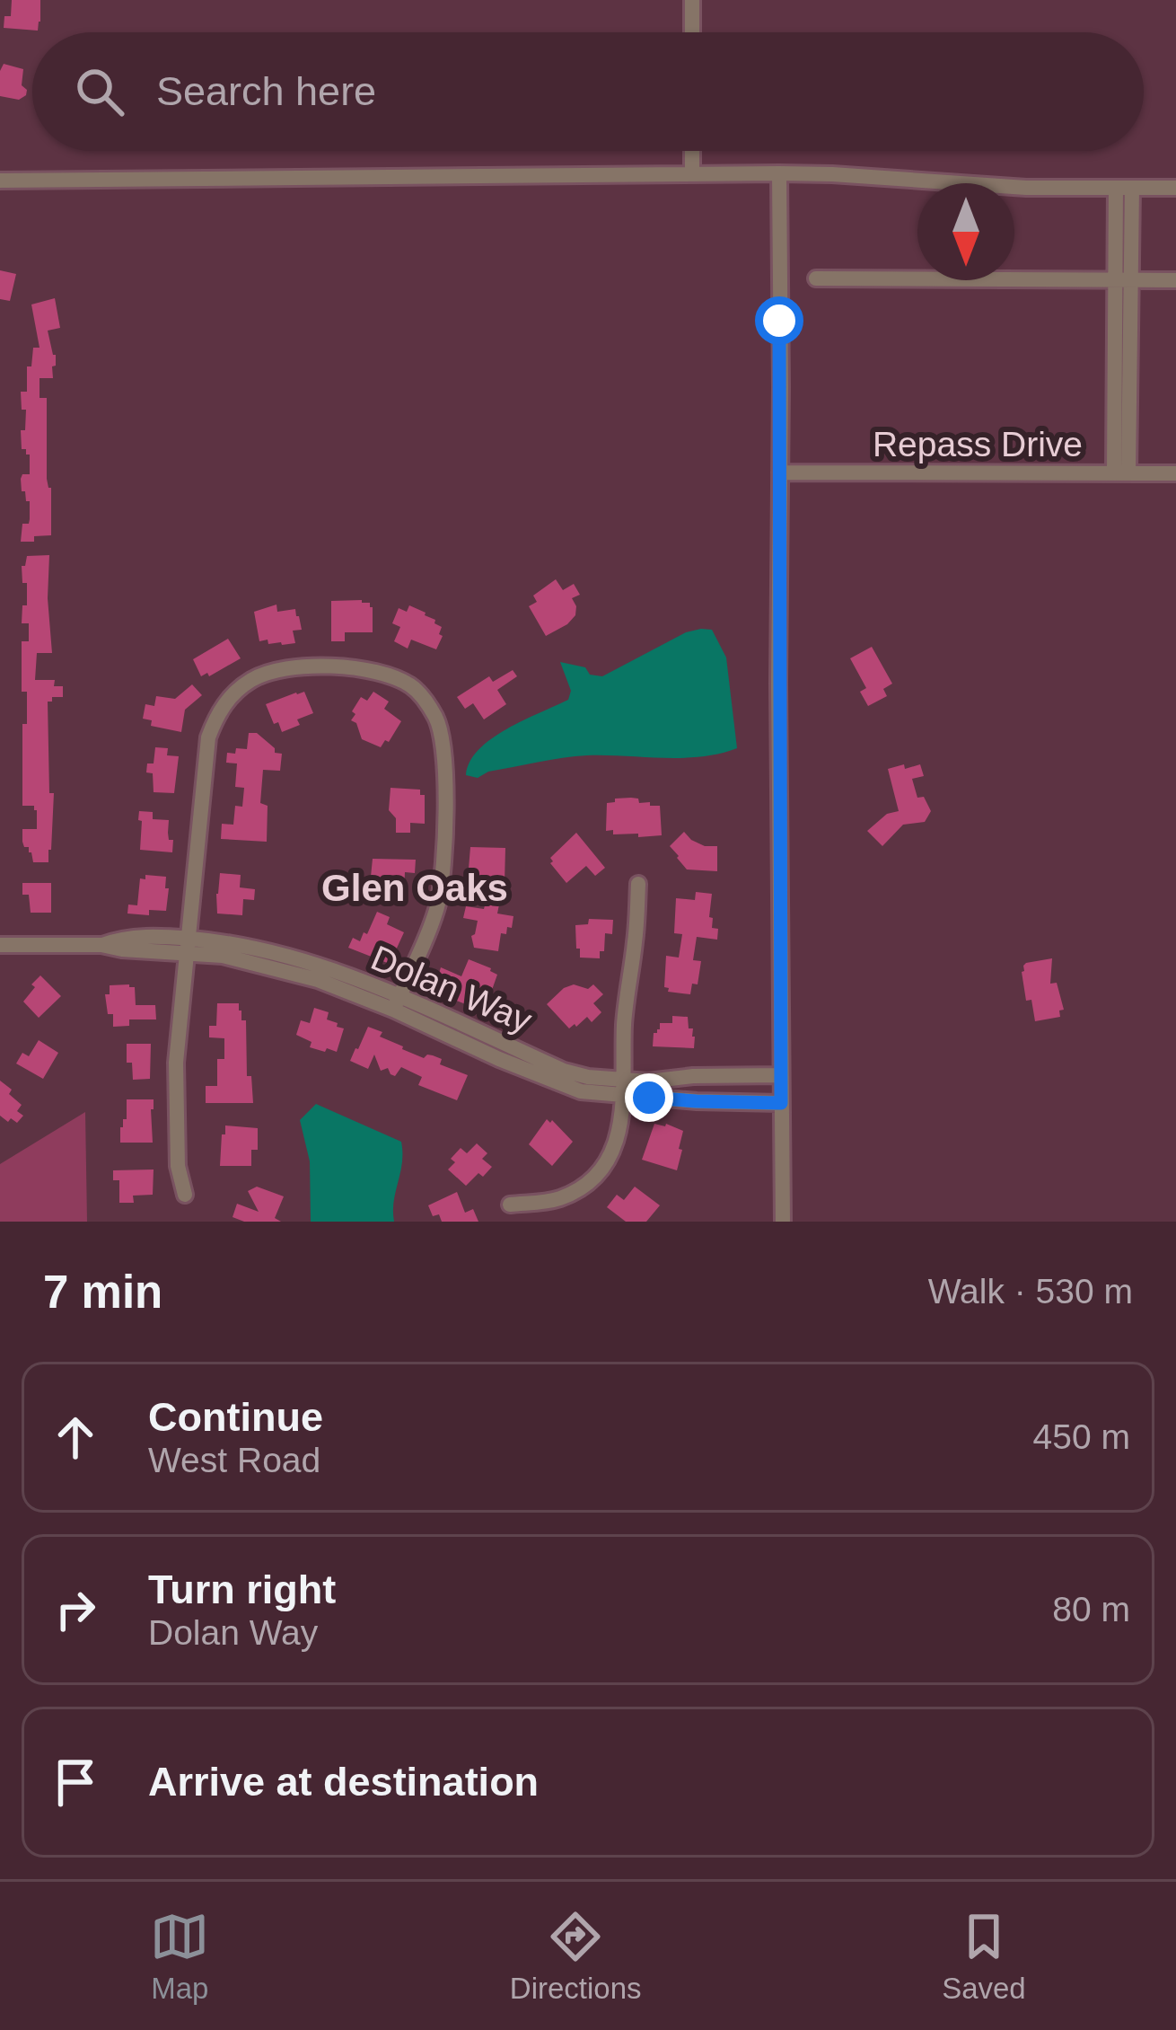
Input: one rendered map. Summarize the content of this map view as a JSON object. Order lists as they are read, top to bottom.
{
  "streets": {
    "street": ["Repass Drive", "Dolan Way"]
  },
  "districts": ["Glen Oaks"],
  "north": "bottom",
  "page": {
    "search": "Search here",
    "heading": ["7 min", "Walk · 530 m"],
    "list": [
      ["Continue", "West Road", "450 m"],
      ["Turn right", "Dolan Way", "80 m"],
      "Arrive at destination"
    ],
    "nav": ["Map", "Directions", "Saved"]
  }
}
